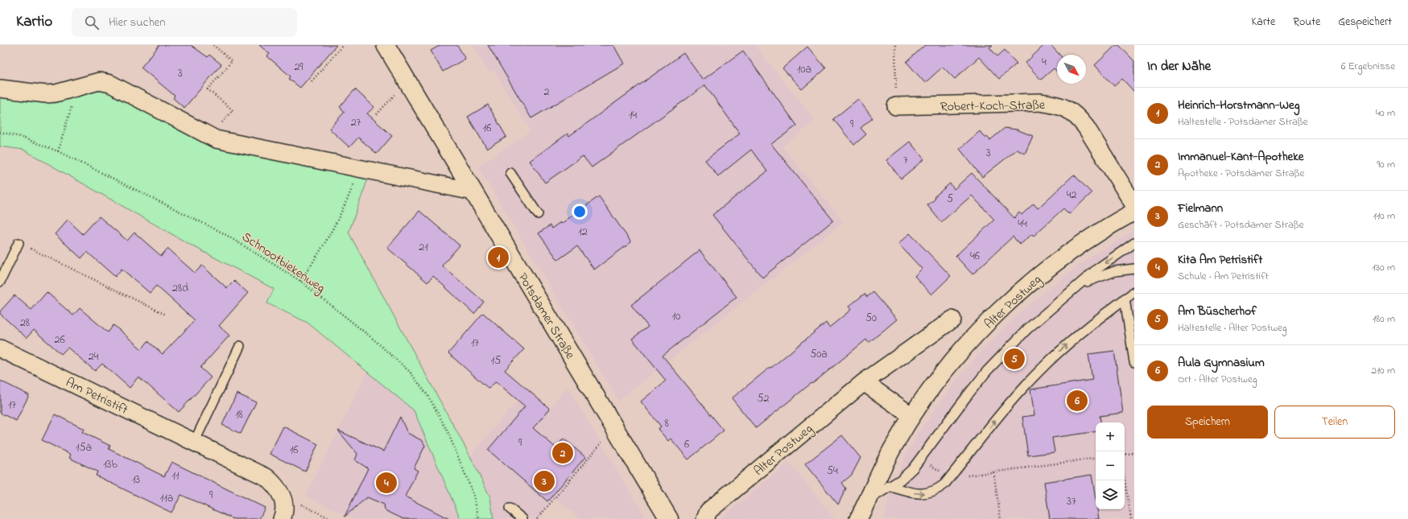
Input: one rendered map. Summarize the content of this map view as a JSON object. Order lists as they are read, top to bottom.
{
  "streets": {
    "street": [
      "Robert-Koch-Straße",
      "Alter Postweg",
      "Potsdamer Straße",
      "Am Petristift"
    ],
    "path": ["Schnootbiekenweg"]
  },
  "house_numbers": [
    "4",
    "29",
    "10a",
    "3",
    "2",
    "14",
    "27",
    "9",
    "16",
    "3",
    "7",
    "42",
    "5",
    "44",
    "12",
    "21",
    "46",
    "28d",
    "10",
    "50",
    "28",
    "26",
    "17",
    "50a",
    "24",
    "15",
    "52",
    "17",
    "18",
    "8",
    "9",
    "6",
    "15a",
    "16",
    "13b",
    "54",
    "11",
    "13",
    "9",
    "11a",
    "37"
  ],
  "north": "bottom right",
  "page": {
    "header": "Kartio",
    "search": "Hier suchen",
    "nav": ["Karte", "Route", "Gespeichert"],
    "heading": ["In der Nähe", "6 Ergebnisse"],
    "list": [
      {
        "mark": "1",
        "name": "Heinrich-Horstmann-Weg",
        "note": "Haltestelle · Potsdamer Straße",
        "value": "40 m"
      },
      {
        "mark": "2",
        "name": "Immanuel-Kant-Apotheke",
        "note": "Apotheke · Potsdamer Straße",
        "value": "90 m"
      },
      {
        "mark": "3",
        "name": "Fielmann",
        "note": "Geschäft · Potsdamer Straße",
        "value": "110 m"
      },
      {
        "mark": "4",
        "name": "Kita Am Petristift",
        "note": "Schule · Am Petristift",
        "value": "130 m"
      },
      {
        "mark": "5",
        "name": "Am Büscherhof",
        "note": "Haltestelle · Alter Postweg",
        "value": "180 m"
      },
      {
        "mark": "6",
        "name": "Aula Gymnasium",
        "note": "Ort · Alter Postweg",
        "value": "210 m"
      }
    ],
    "pins": [
      "1",
      "5",
      "6",
      "2",
      "3",
      "4"
    ],
    "buttons": ["Speichern", "Teilen"],
    "map_buttons": ["+", "−"]
  }
}
